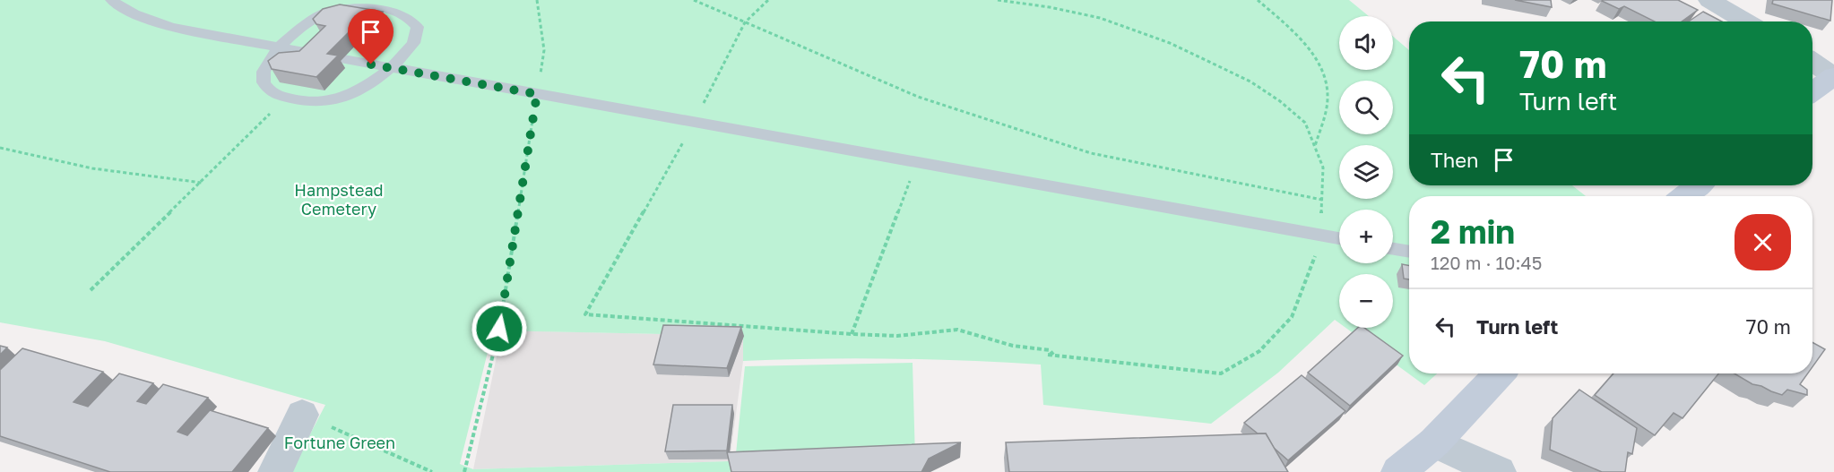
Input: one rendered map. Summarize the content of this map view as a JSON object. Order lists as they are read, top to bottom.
{
  "parks": ["Hampstead Cemetery", "Fortune Green"],
  "page": {
    "map_buttons": ["+", "−"],
    "turn": ["70 m", "Turn left"],
    "then": "Then",
    "heading": ["2 min", "120 m · 10:45"],
    "list": [
      {
        "name": "Turn left",
        "value": "70 m"
      }
    ]
  }
}
